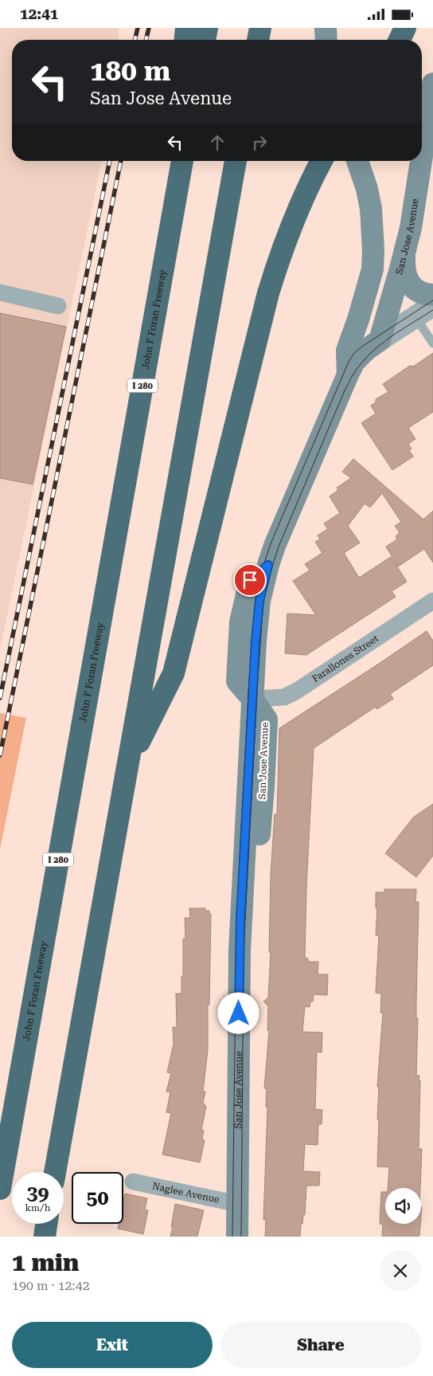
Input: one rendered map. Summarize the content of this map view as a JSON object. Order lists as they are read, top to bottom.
{
  "streets": {
    "highway": ["John F Foran Freeway", "I 280"],
    "main road": ["San Jose Avenue"],
    "street": ["Farallones Street", "Naglee Avenue"]
  },
  "crossings": [
    ["San Jose Avenue", "Farallones Street"],
    ["San Jose Avenue", "Naglee Avenue"]
  ],
  "page": {
    "status": "12:41",
    "turn": ["180 m", "San Jose Avenue"],
    "speed": "39 km/h",
    "limit": "50",
    "heading": ["1 min", "190 m · 12:42"],
    "buttons": ["Exit", "Share"]
  }
}
